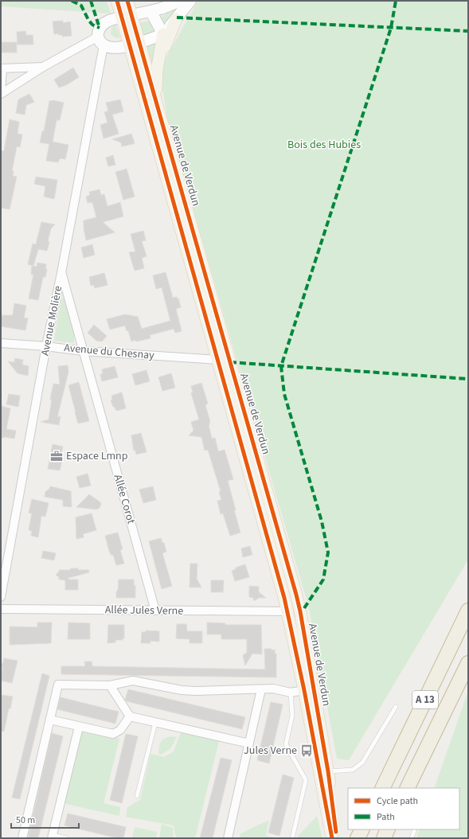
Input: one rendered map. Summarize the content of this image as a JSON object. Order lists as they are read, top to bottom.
{
  "streets": {
    "highway": ["A 13"],
    "main road": ["Avenue de Verdun"],
    "street": [
      "Avenue Molière",
      "Avenue du Chesnay",
      "Allée Corot",
      "Allée Jules Verne"
    ]
  },
  "crossings": [
    ["Avenue de Verdun", "Avenue du Chesnay"],
    ["Avenue de Verdun", "Allée Jules Verne"],
    ["Avenue Molière", "Avenue du Chesnay"],
    ["Avenue Molière", "Allée Corot"],
    ["Avenue du Chesnay", "Allée Corot"],
    ["Allée Corot", "Allée Jules Verne"]
  ],
  "parks": ["Bois des Hubies"],
  "places": {
    "office": ["Espace Lmnp"],
    "bus stop": ["Jules Verne"]
  },
  "legend": ["Cycle path", "Path"],
  "scale_bar": "50 m"
}
